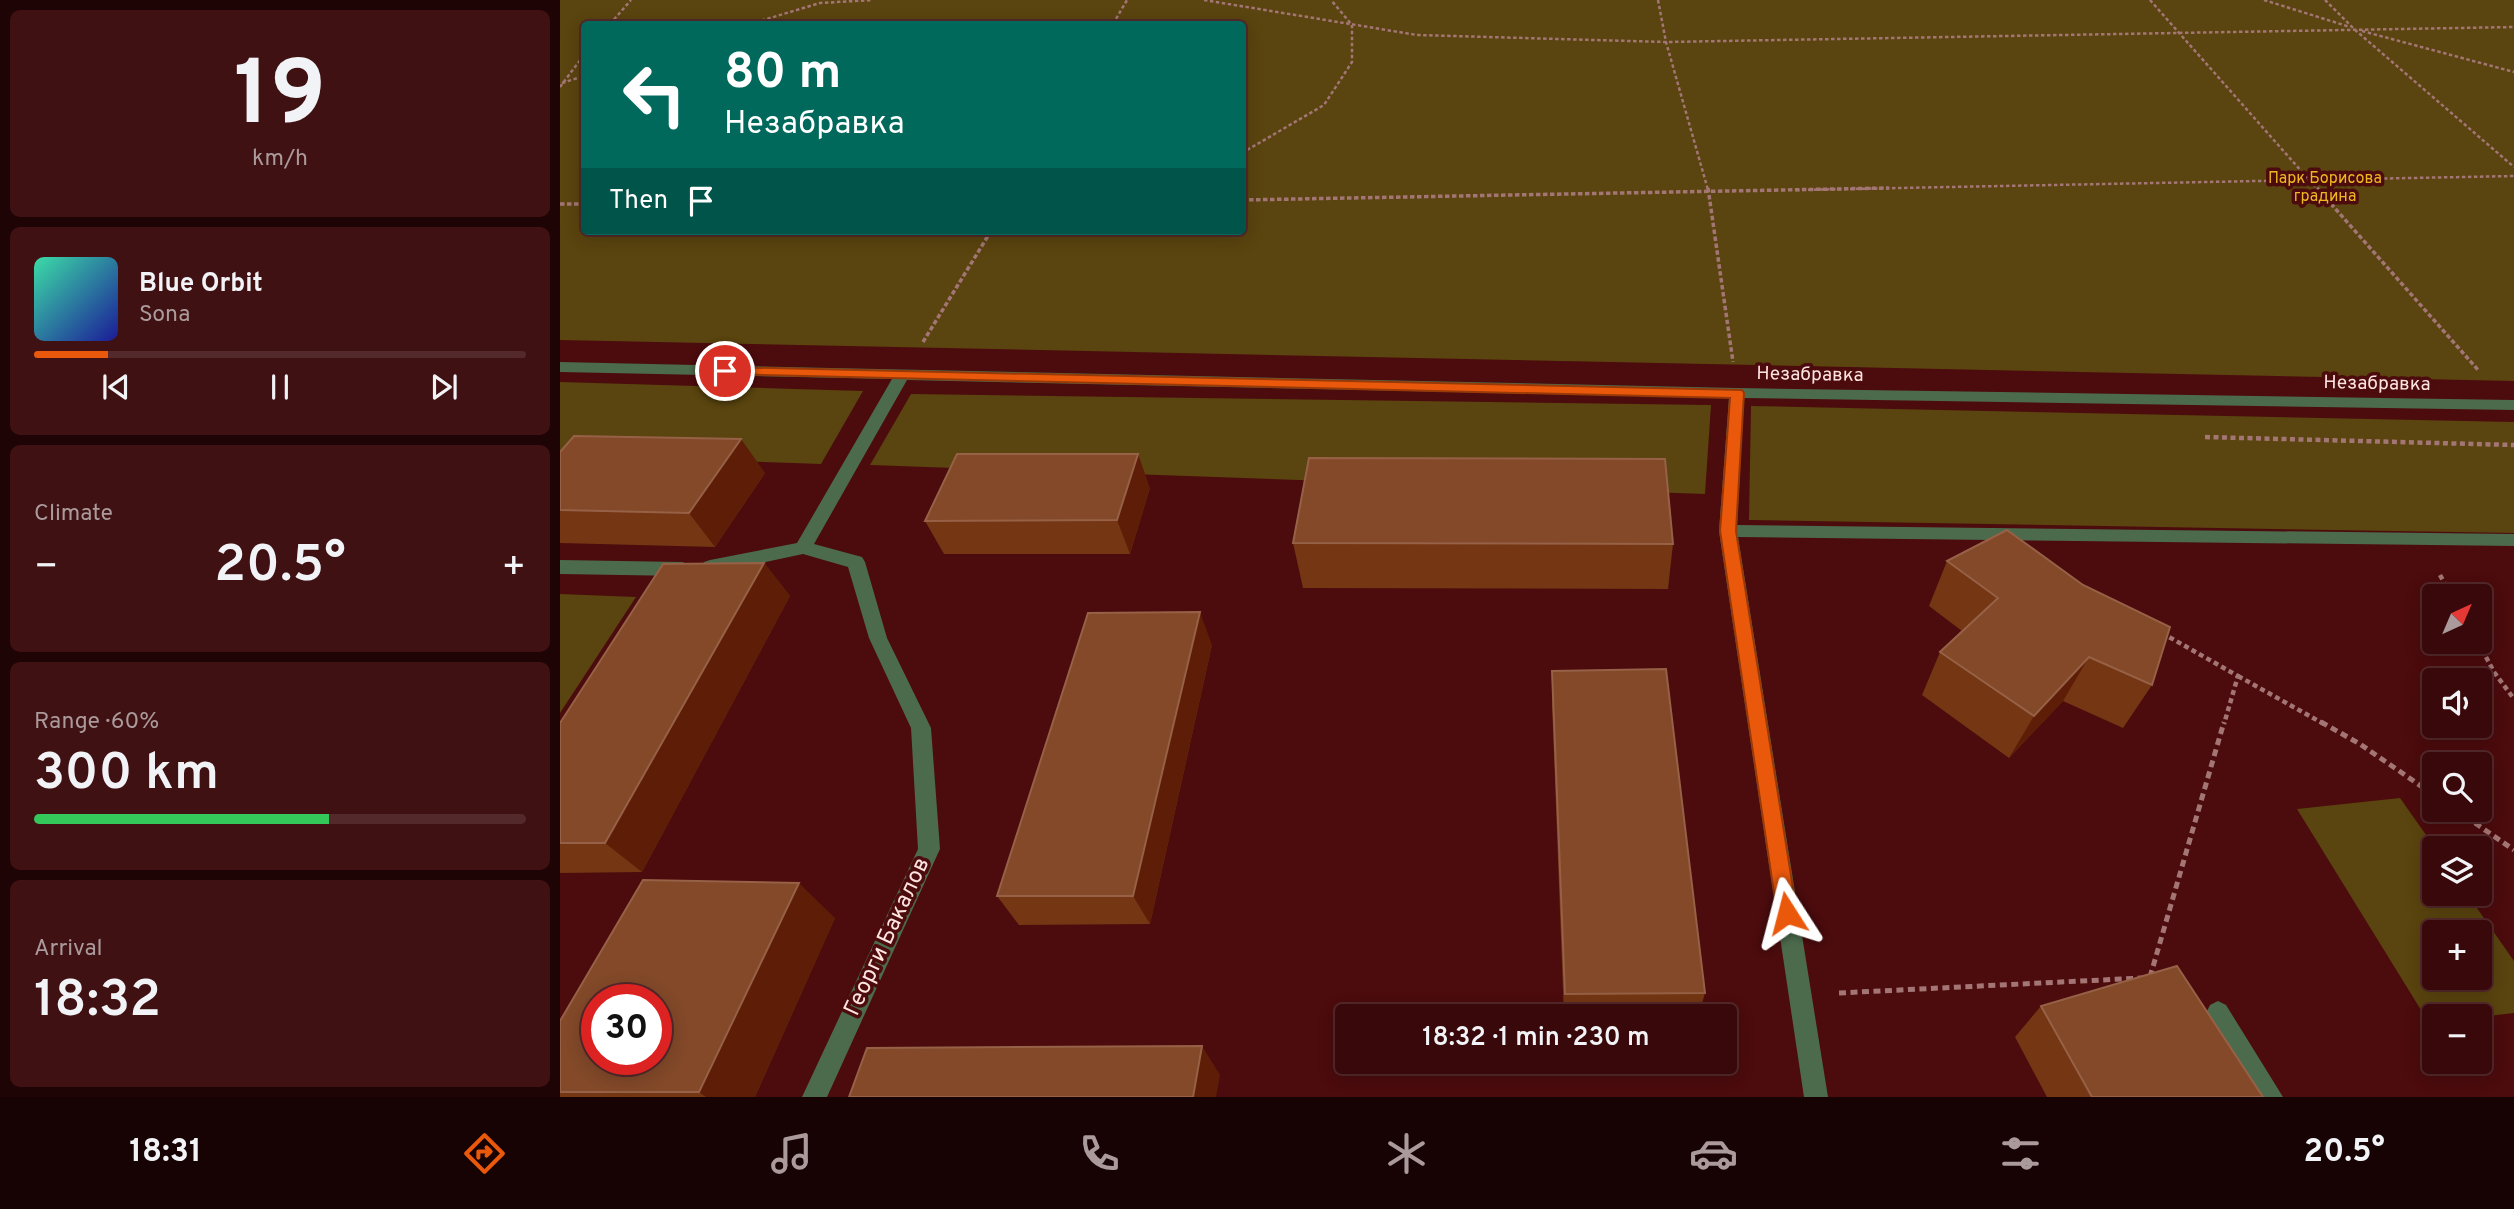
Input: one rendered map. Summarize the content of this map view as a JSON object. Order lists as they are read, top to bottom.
{
  "streets": {
    "street": ["Незабравка", "Георги Бакалов"]
  },
  "parks": ["Парк Борисова градина"],
  "north": "top right",
  "page": {
    "tile": [
      ["19", "km/h"],
      "Climate",
      ["Range · 60%", "300 km"],
      ["Arrival", "18:32"]
    ],
    "turn": ["80 m", "Незабравка"],
    "then": "Then",
    "song": ["Blue Orbit", "Sona"],
    "heat": ["−", "20.5°", "+"],
    "map_buttons": ["+", "−"],
    "limit": "30",
    "trip": "18:32 · 1 min · 230 m",
    "tabs": ["18:31", "20.5°"]
  }
}
